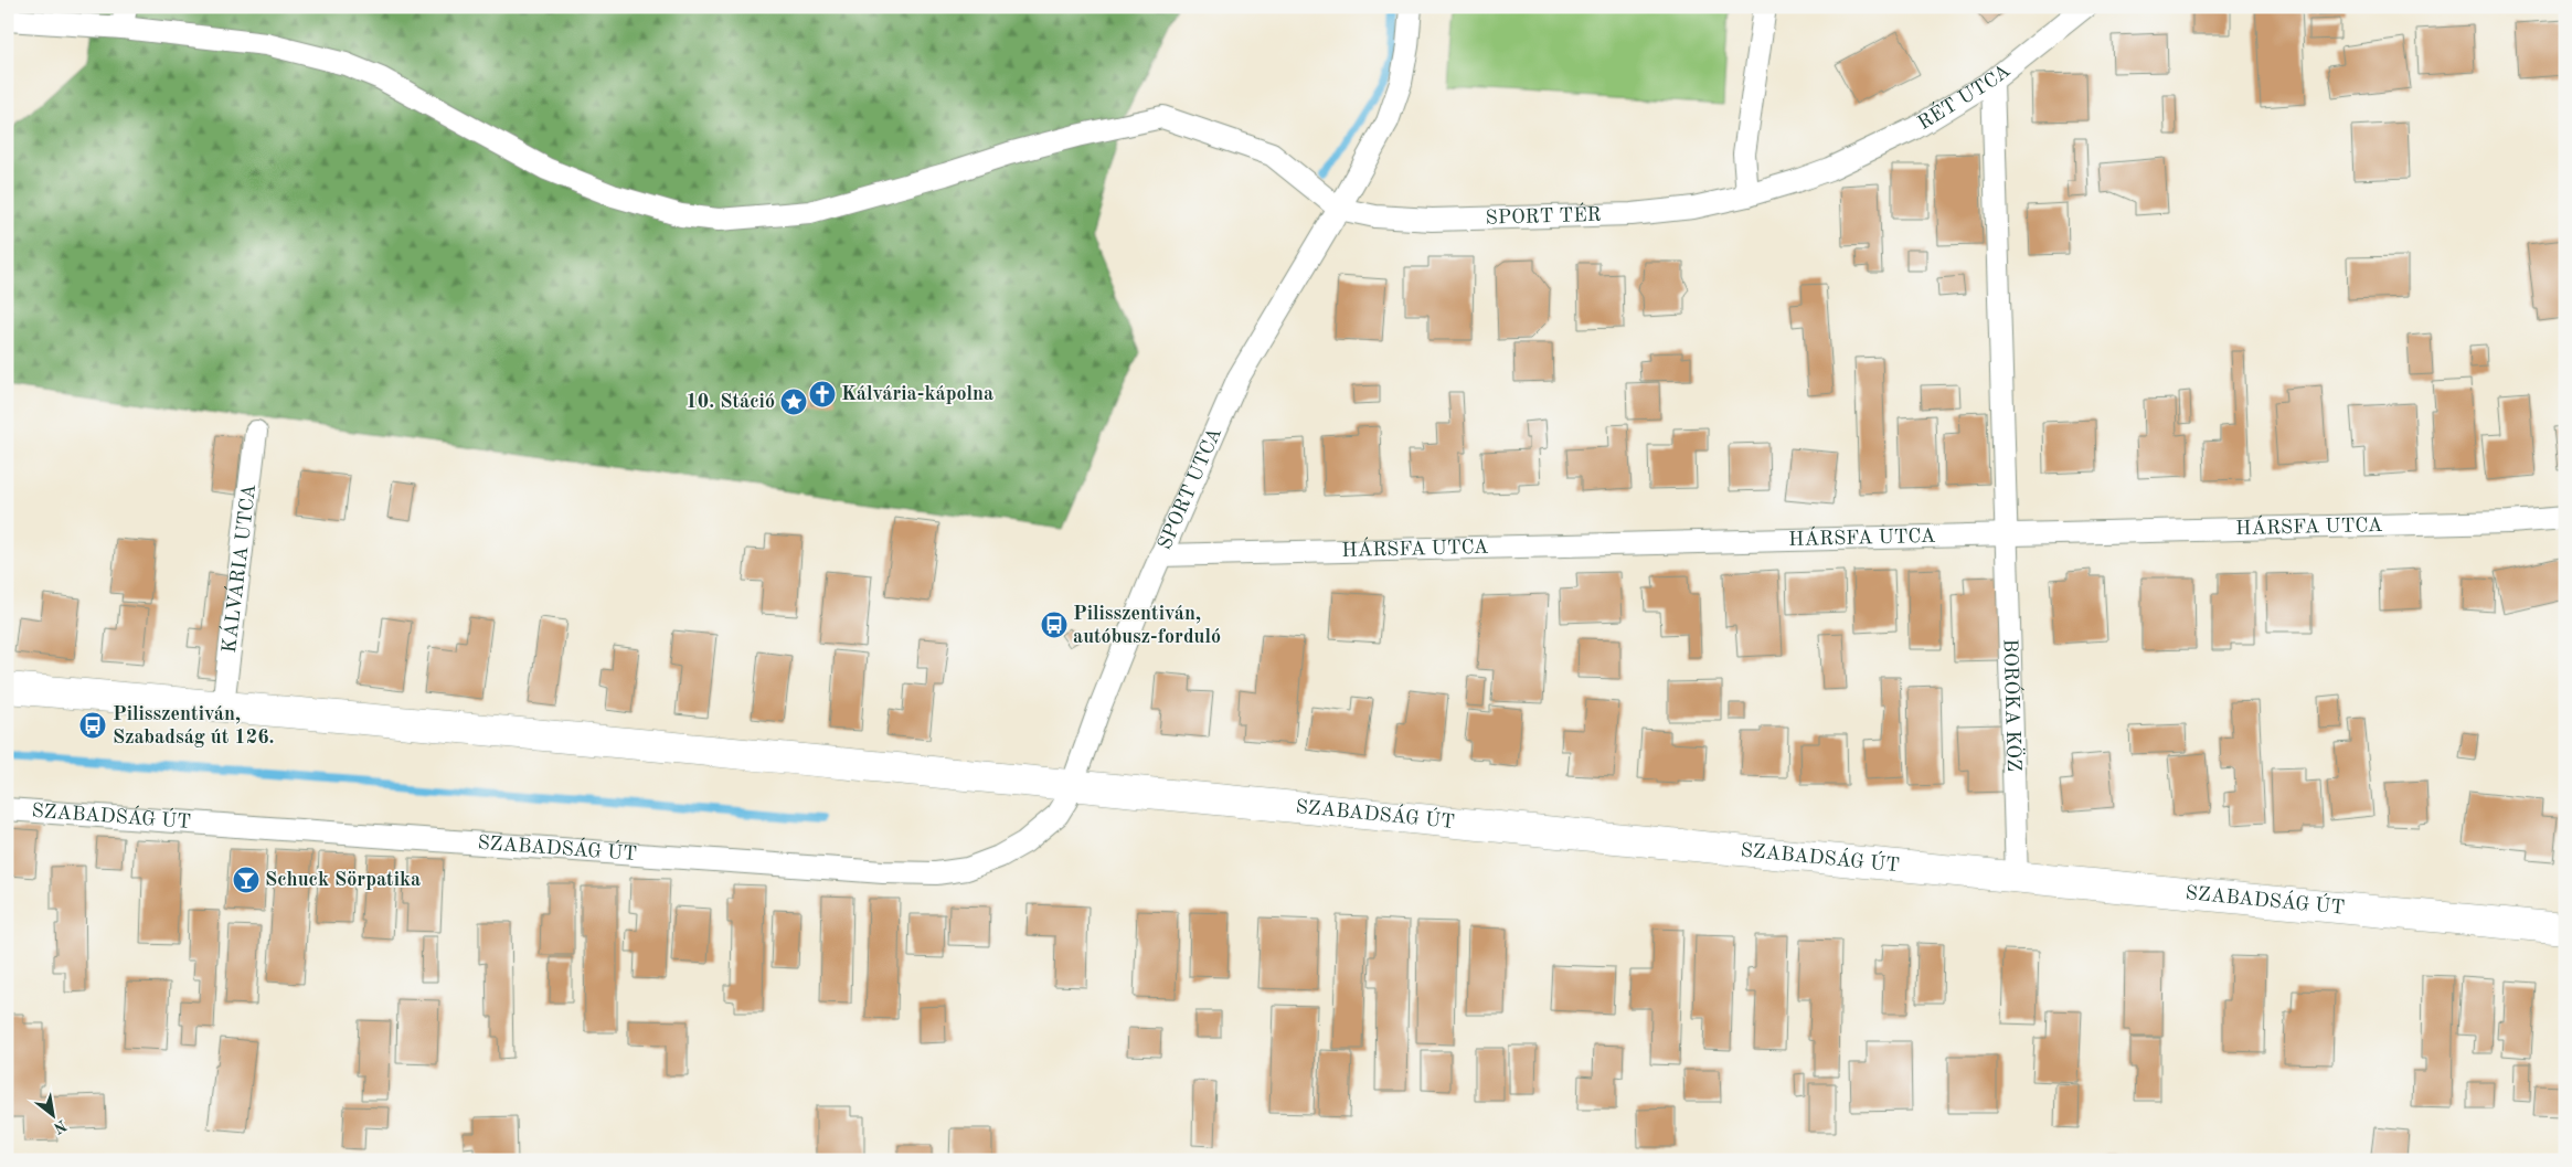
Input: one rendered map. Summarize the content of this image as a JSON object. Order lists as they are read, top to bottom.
{
  "streets": {
    "main road": ["SZABADSÁG ÚT"],
    "street": [
      "RÉT UTCA",
      "SPORT TÉR",
      "SPORT UTCA",
      "HÁRSFA UTCA",
      "KÁLVÁRIA UTCA",
      "BORÓKA KÖZ"
    ]
  },
  "crossings": [
    ["RÉT UTCA", "SPORT TÉR"],
    ["RÉT UTCA", "BORÓKA KÖZ"],
    ["SPORT TÉR", "SPORT UTCA"],
    ["SPORT UTCA", "HÁRSFA UTCA"],
    ["SPORT UTCA", "SZABADSÁG ÚT"],
    ["HÁRSFA UTCA", "BORÓKA KÖZ"],
    ["KÁLVÁRIA UTCA", "SZABADSÁG ÚT"],
    ["BORÓKA KÖZ", "SZABADSÁG ÚT"]
  ],
  "places": {
    "church": ["Kálvária-kápolna"],
    "place": ["10. Stáció"],
    "bus stop": ["Pilisszentiván, autóbusz-forduló", "Pilisszentiván, Szabadság út 126."],
    "bar": ["Schuck Sörpatika"]
  },
  "north": "bottom right"
}
